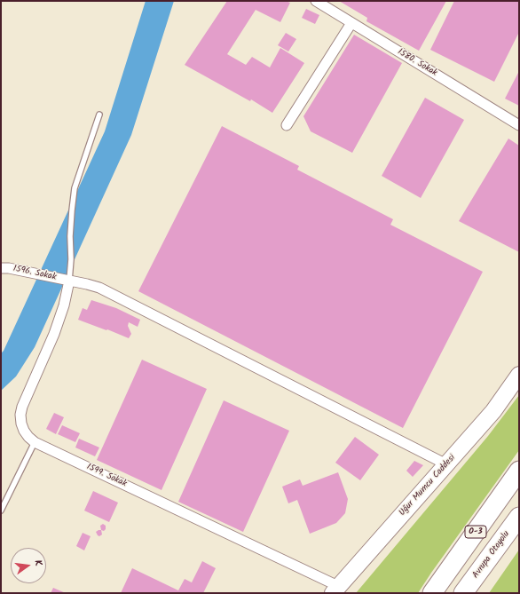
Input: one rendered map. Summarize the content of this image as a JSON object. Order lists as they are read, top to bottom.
{
  "streets": {
    "highway": ["O-3", "Avrupa Otoyolu"],
    "main road": ["Uğur Mumcu Caddesi"],
    "street": ["1580. Sokak", "1596. Sokak", "1599. Sokak"]
  },
  "crossings": [
    ["1596. Sokak", "1599. Sokak"],
    ["1596. Sokak", "Uğur Mumcu Caddesi"],
    ["1599. Sokak", "Uğur Mumcu Caddesi"]
  ],
  "north": "right"
}
